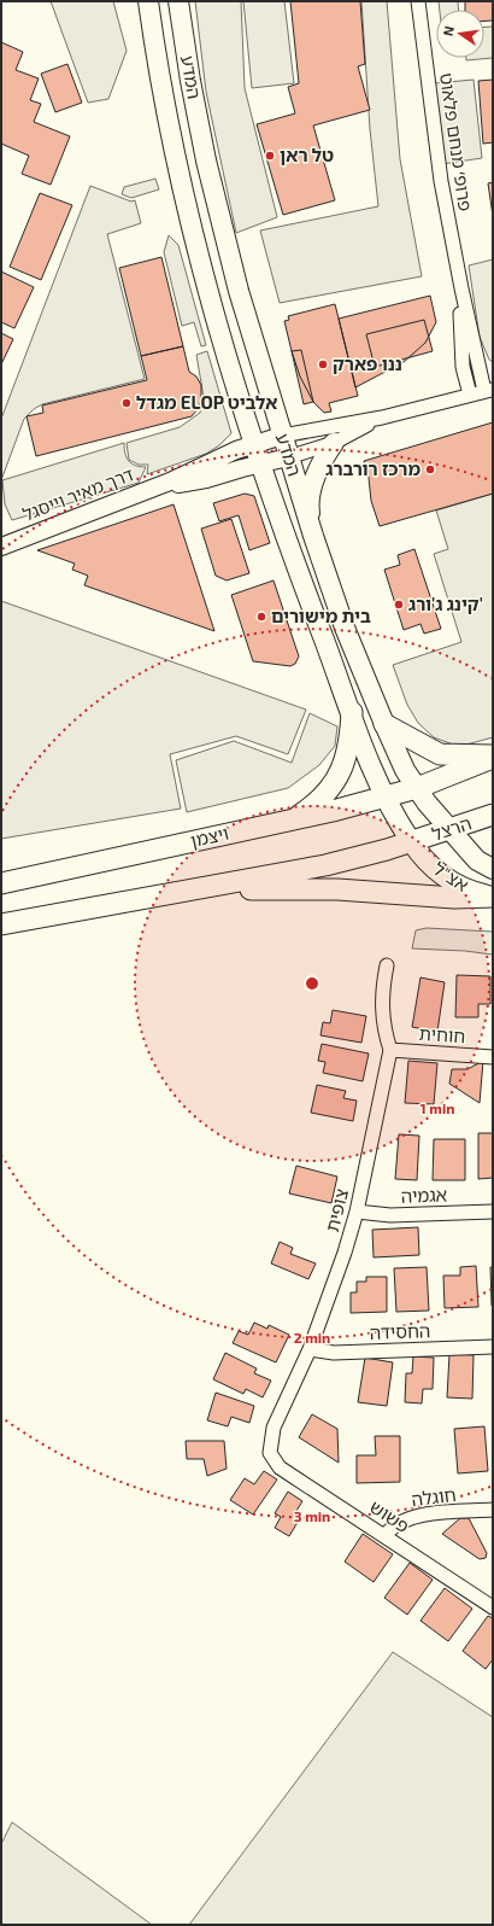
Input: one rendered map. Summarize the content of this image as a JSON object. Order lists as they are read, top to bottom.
{
  "streets": {
    "main road": [
      "המדע",
      "הרצל",
      "ויצמן",
      "אצ\"ל"
    ],
    "street": [
      "פרופ׳ מנחם פלאוט",
      "דרך מאיר וייסגל",
      "חוחית",
      "אגמיה",
      "צופית",
      "החסידה",
      "חוגלה",
      "פשוש"
    ]
  },
  "crossings": [
    ["המדע", "דרך מאיר וייסגל"],
    ["המדע", "הרצל"],
    ["המדע", "ויצמן"],
    ["המדע", "אצ\"ל"],
    ["הרצל", "אצ\"ל"],
    ["ויצמן", "אצ\"ל"],
    ["חוחית", "צופית"],
    ["אגמיה", "צופית"],
    ["צופית", "החסידה"],
    ["צופית", "פשוש"],
    ["חוגלה", "פשוש"]
  ],
  "places": [
    "טל ראן",
    "ננו פארק",
    "מגדל ELOP אלביט",
    "מרכז רורברג",
    "קינג ג'ורג'",
    "בית מישורים"
  ],
  "north": "left",
  "rings": ["1 min", "2 min", "3 min"]
}
